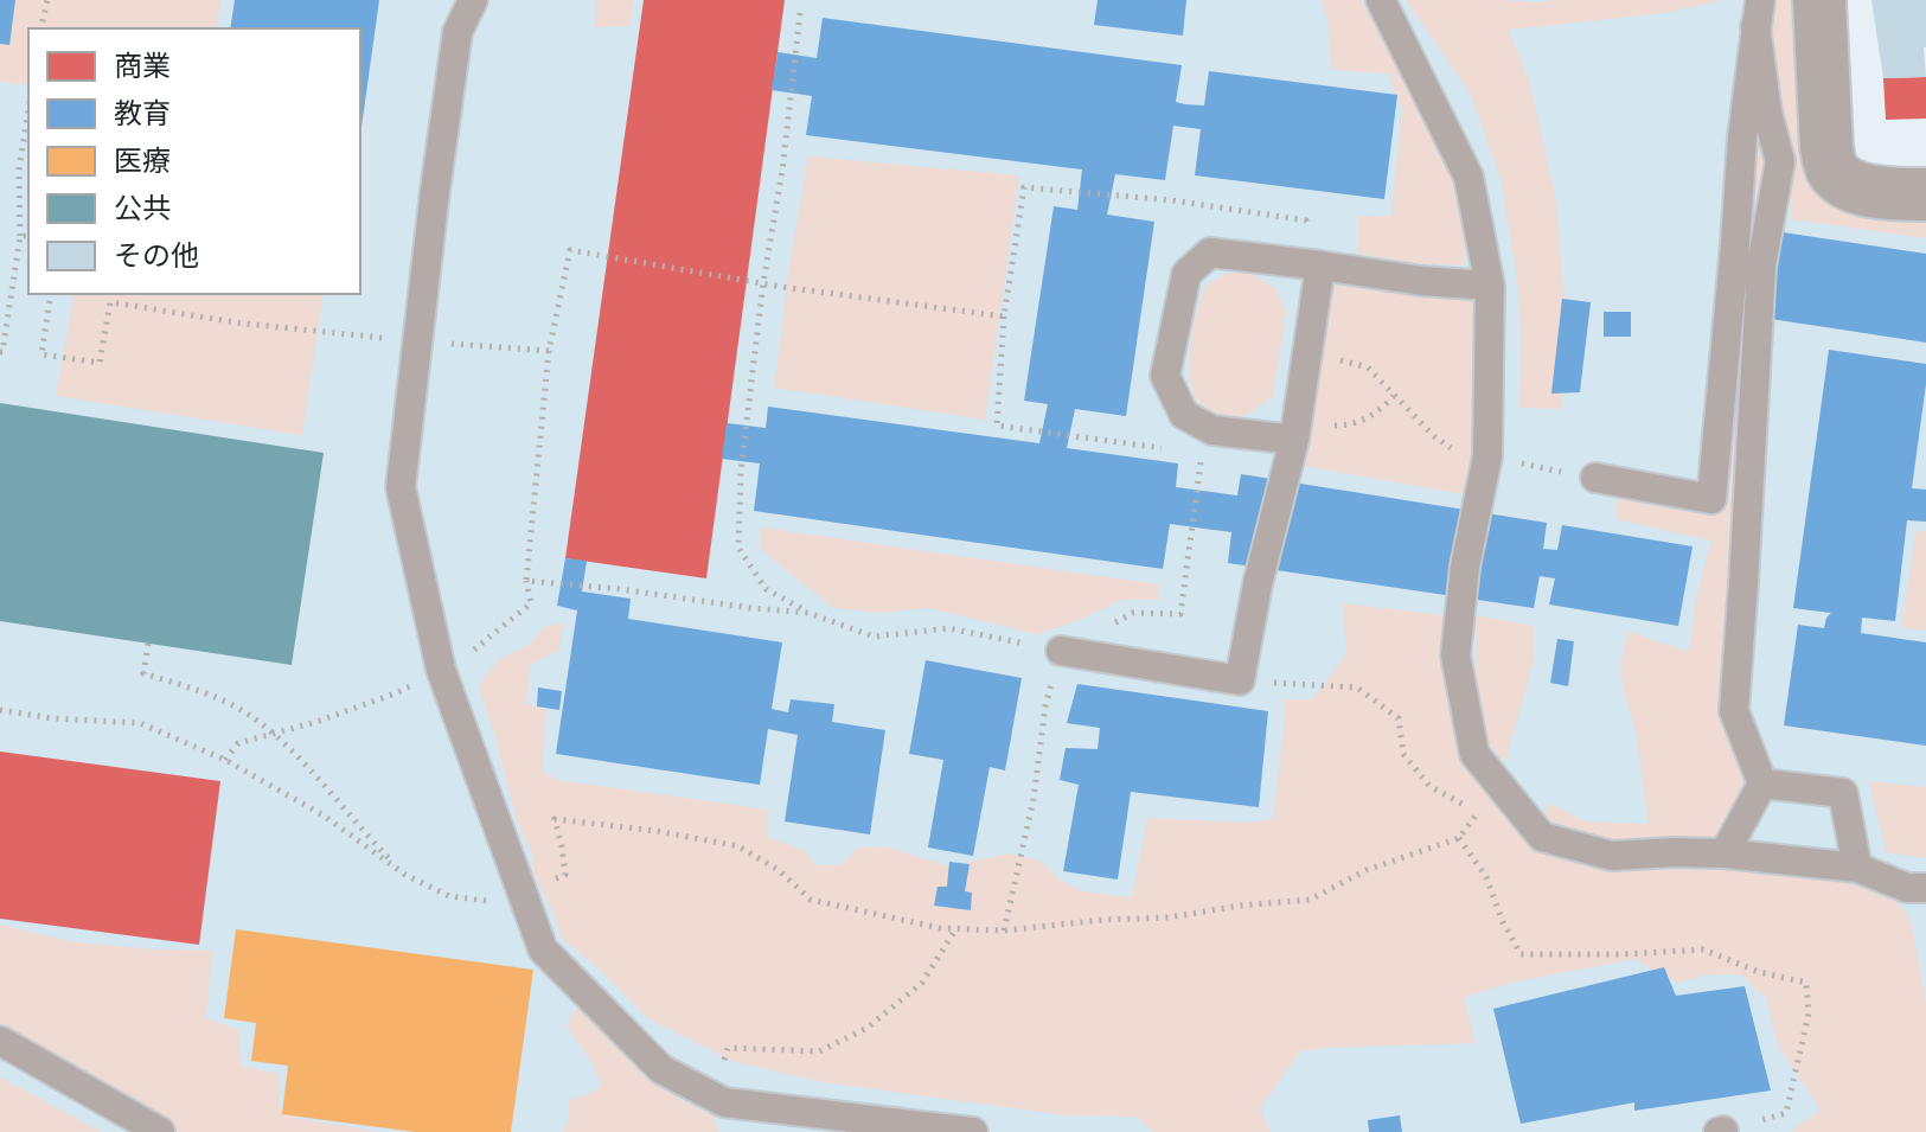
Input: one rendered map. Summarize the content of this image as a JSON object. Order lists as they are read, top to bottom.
{
  "legend": [
    "商業",
    "教育",
    "医療",
    "公共",
    "その他"
  ]
}
